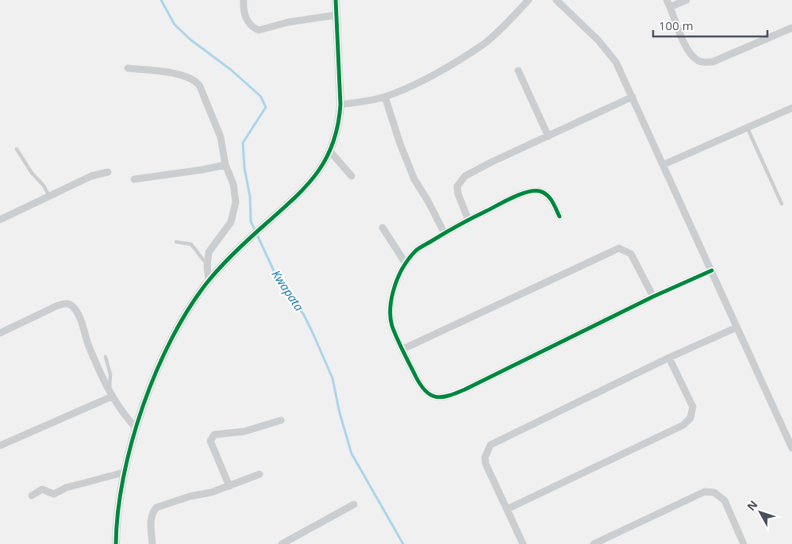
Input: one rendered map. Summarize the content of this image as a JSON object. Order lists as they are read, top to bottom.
{
  "water": ["Kwapata"],
  "scale_bar": "100 m",
  "north": "top left"
}
